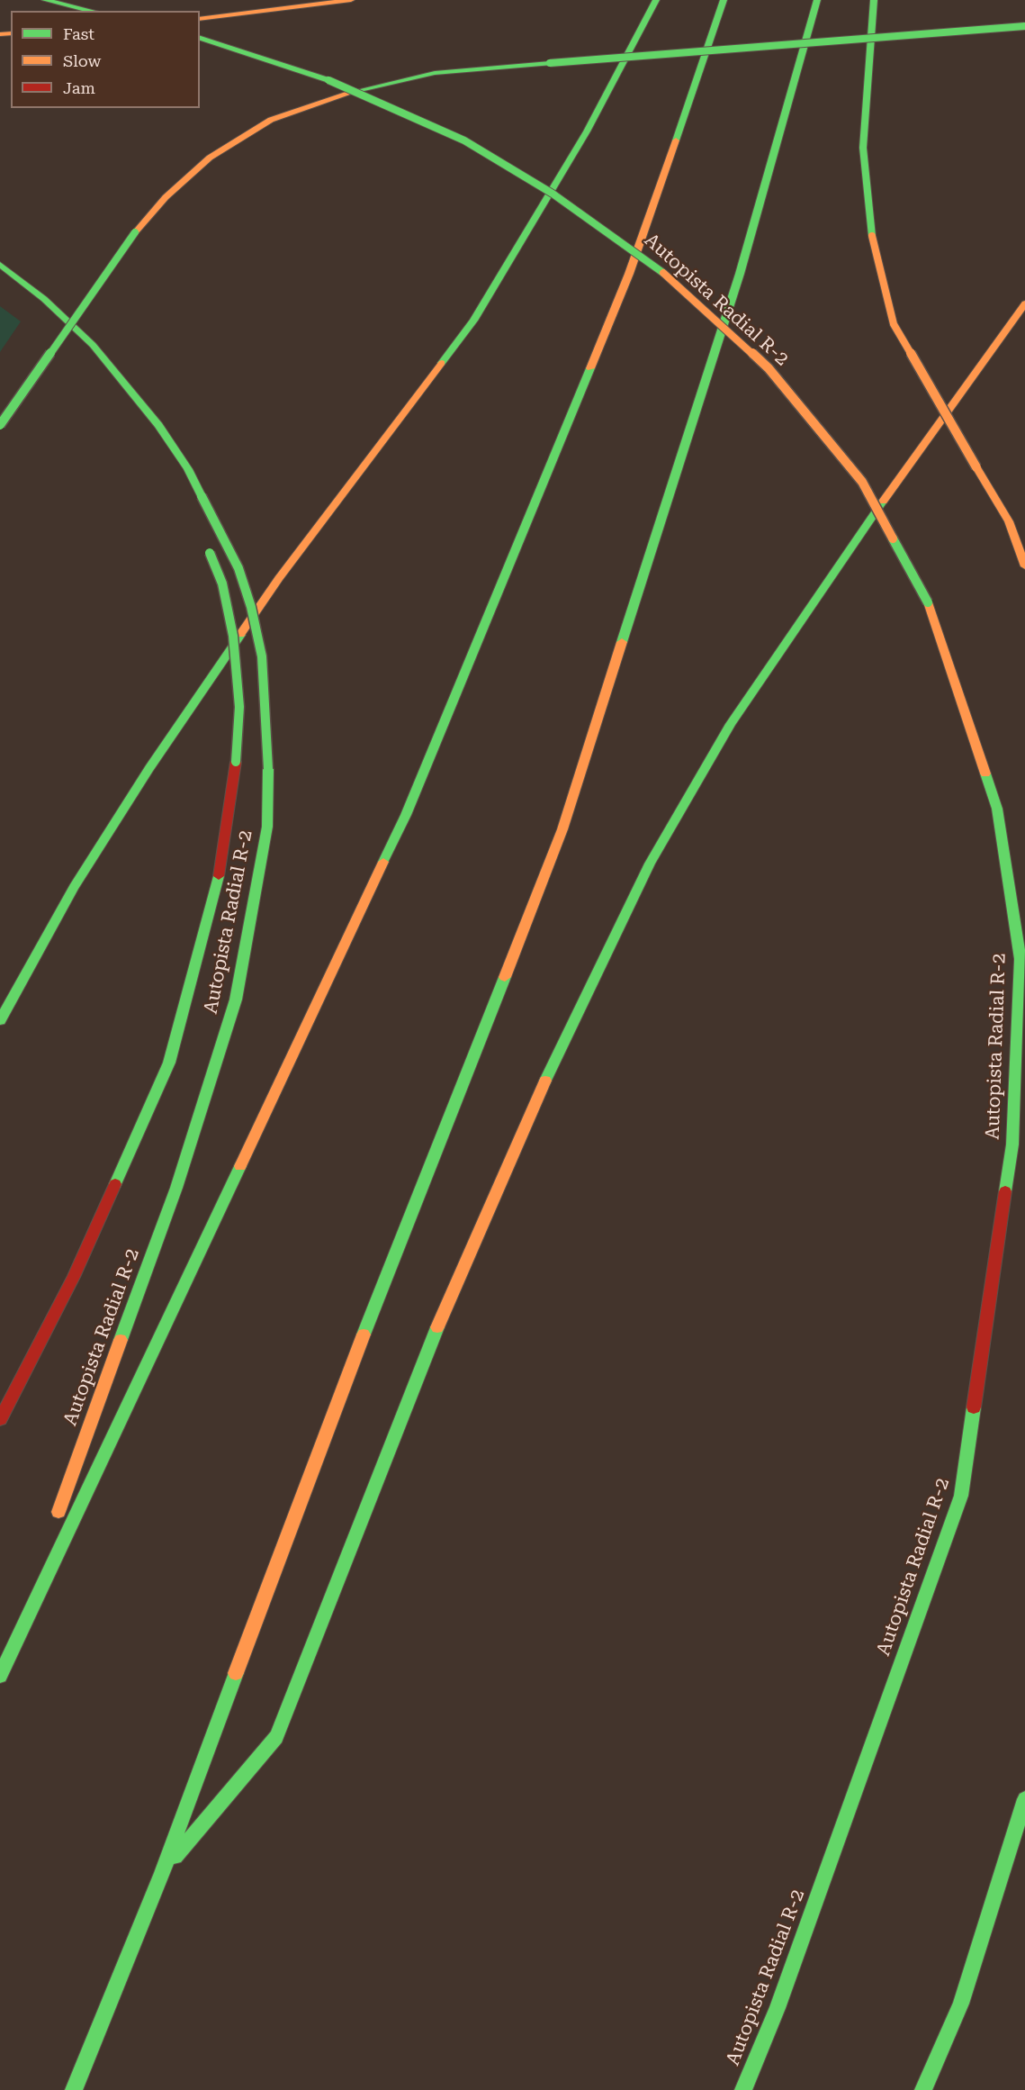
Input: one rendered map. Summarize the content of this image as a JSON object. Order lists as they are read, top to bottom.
{
  "streets": {
    "highway": ["Autopista Radial R-2"]
  },
  "legend": ["Fast", "Slow", "Jam"]
}
